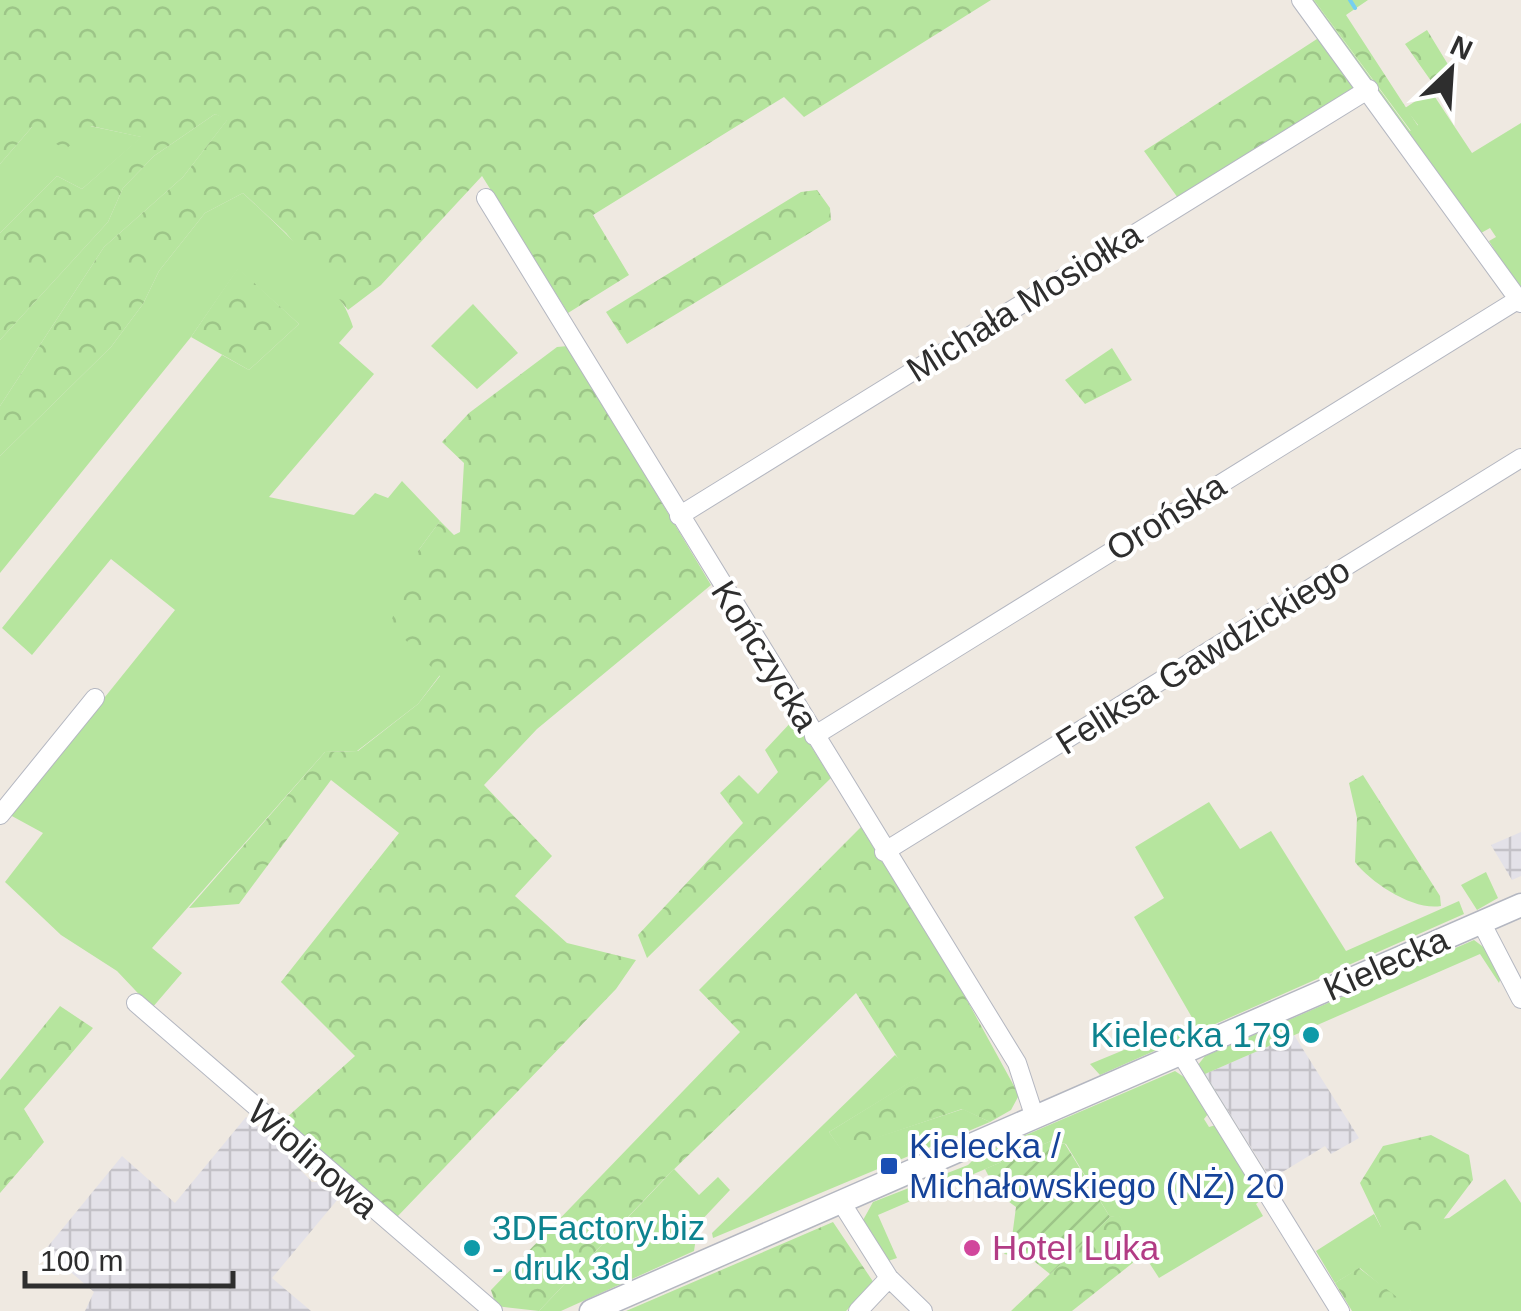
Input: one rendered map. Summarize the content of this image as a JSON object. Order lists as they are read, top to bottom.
{
  "streets": {
    "main road": ["Kielecka"],
    "street": [
      "Michała Mosiołka",
      "Orońska",
      "Kończycka",
      "Feliksa Gawdzickiego",
      "Wiolinowa"
    ]
  },
  "crossings": [
    ["Michała Mosiołka", "Kończycka"],
    ["Orońska", "Kończycka"],
    ["Kończycka", "Feliksa Gawdzickiego"],
    ["Kończycka", "Kielecka"]
  ],
  "places": {
    "other": ["Kielecka 179", "3DFactory.biz - druk 3d", "Hotel Luka"],
    "transit": ["Kielecka / Michałowskiego (NŻ) 20"]
  },
  "scale_bar": "100 m",
  "north": "top right"
}
